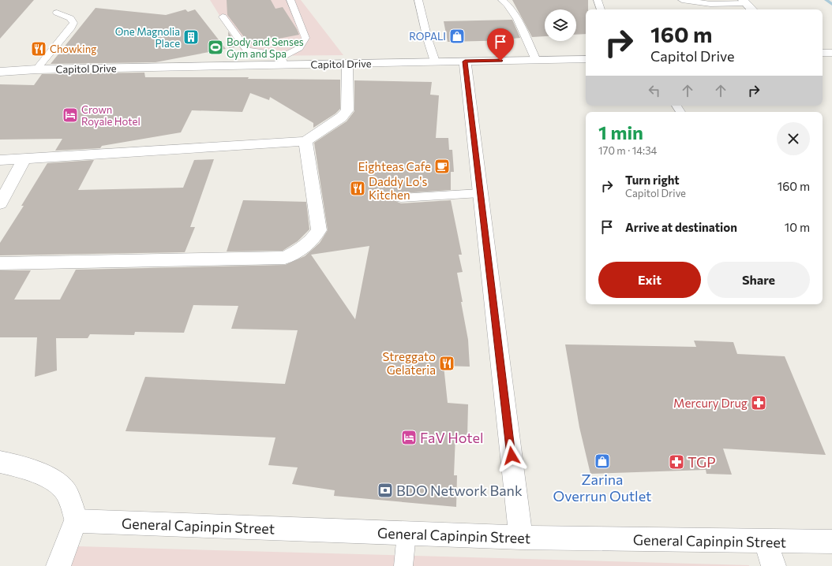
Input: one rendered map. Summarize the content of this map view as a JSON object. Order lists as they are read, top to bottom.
{
  "streets": {
    "street": ["Capitol Drive", "General Capinpin Street"]
  },
  "places": {
    "shop": ["ROPALI", "Zarina Overrun Outlet"],
    "building": ["One Magnolia Place"],
    "sports": ["Body and Senses Gym and Spa"],
    "restaurant": ["Chowking", "Daddy Lo's Kitchen", "Streggato Gelateria"],
    "hotel": ["Crown Royale Hotel", "FaV Hotel"],
    "cafe": ["Eighteas Cafe"],
    "pharmacy": ["Mercury Drug", "TGP"],
    "bank": ["BDO Network Bank"]
  },
  "page": {
    "turn": ["160 m", "Capitol Drive"],
    "heading": ["1 min", "170 m · 14:34"],
    "list": [
      {
        "name": "Turn right",
        "note": "Capitol Drive",
        "value": "160 m"
      },
      {
        "name": "Arrive at destination",
        "value": "10 m"
      }
    ],
    "buttons": ["Exit", "Share"]
  }
}
